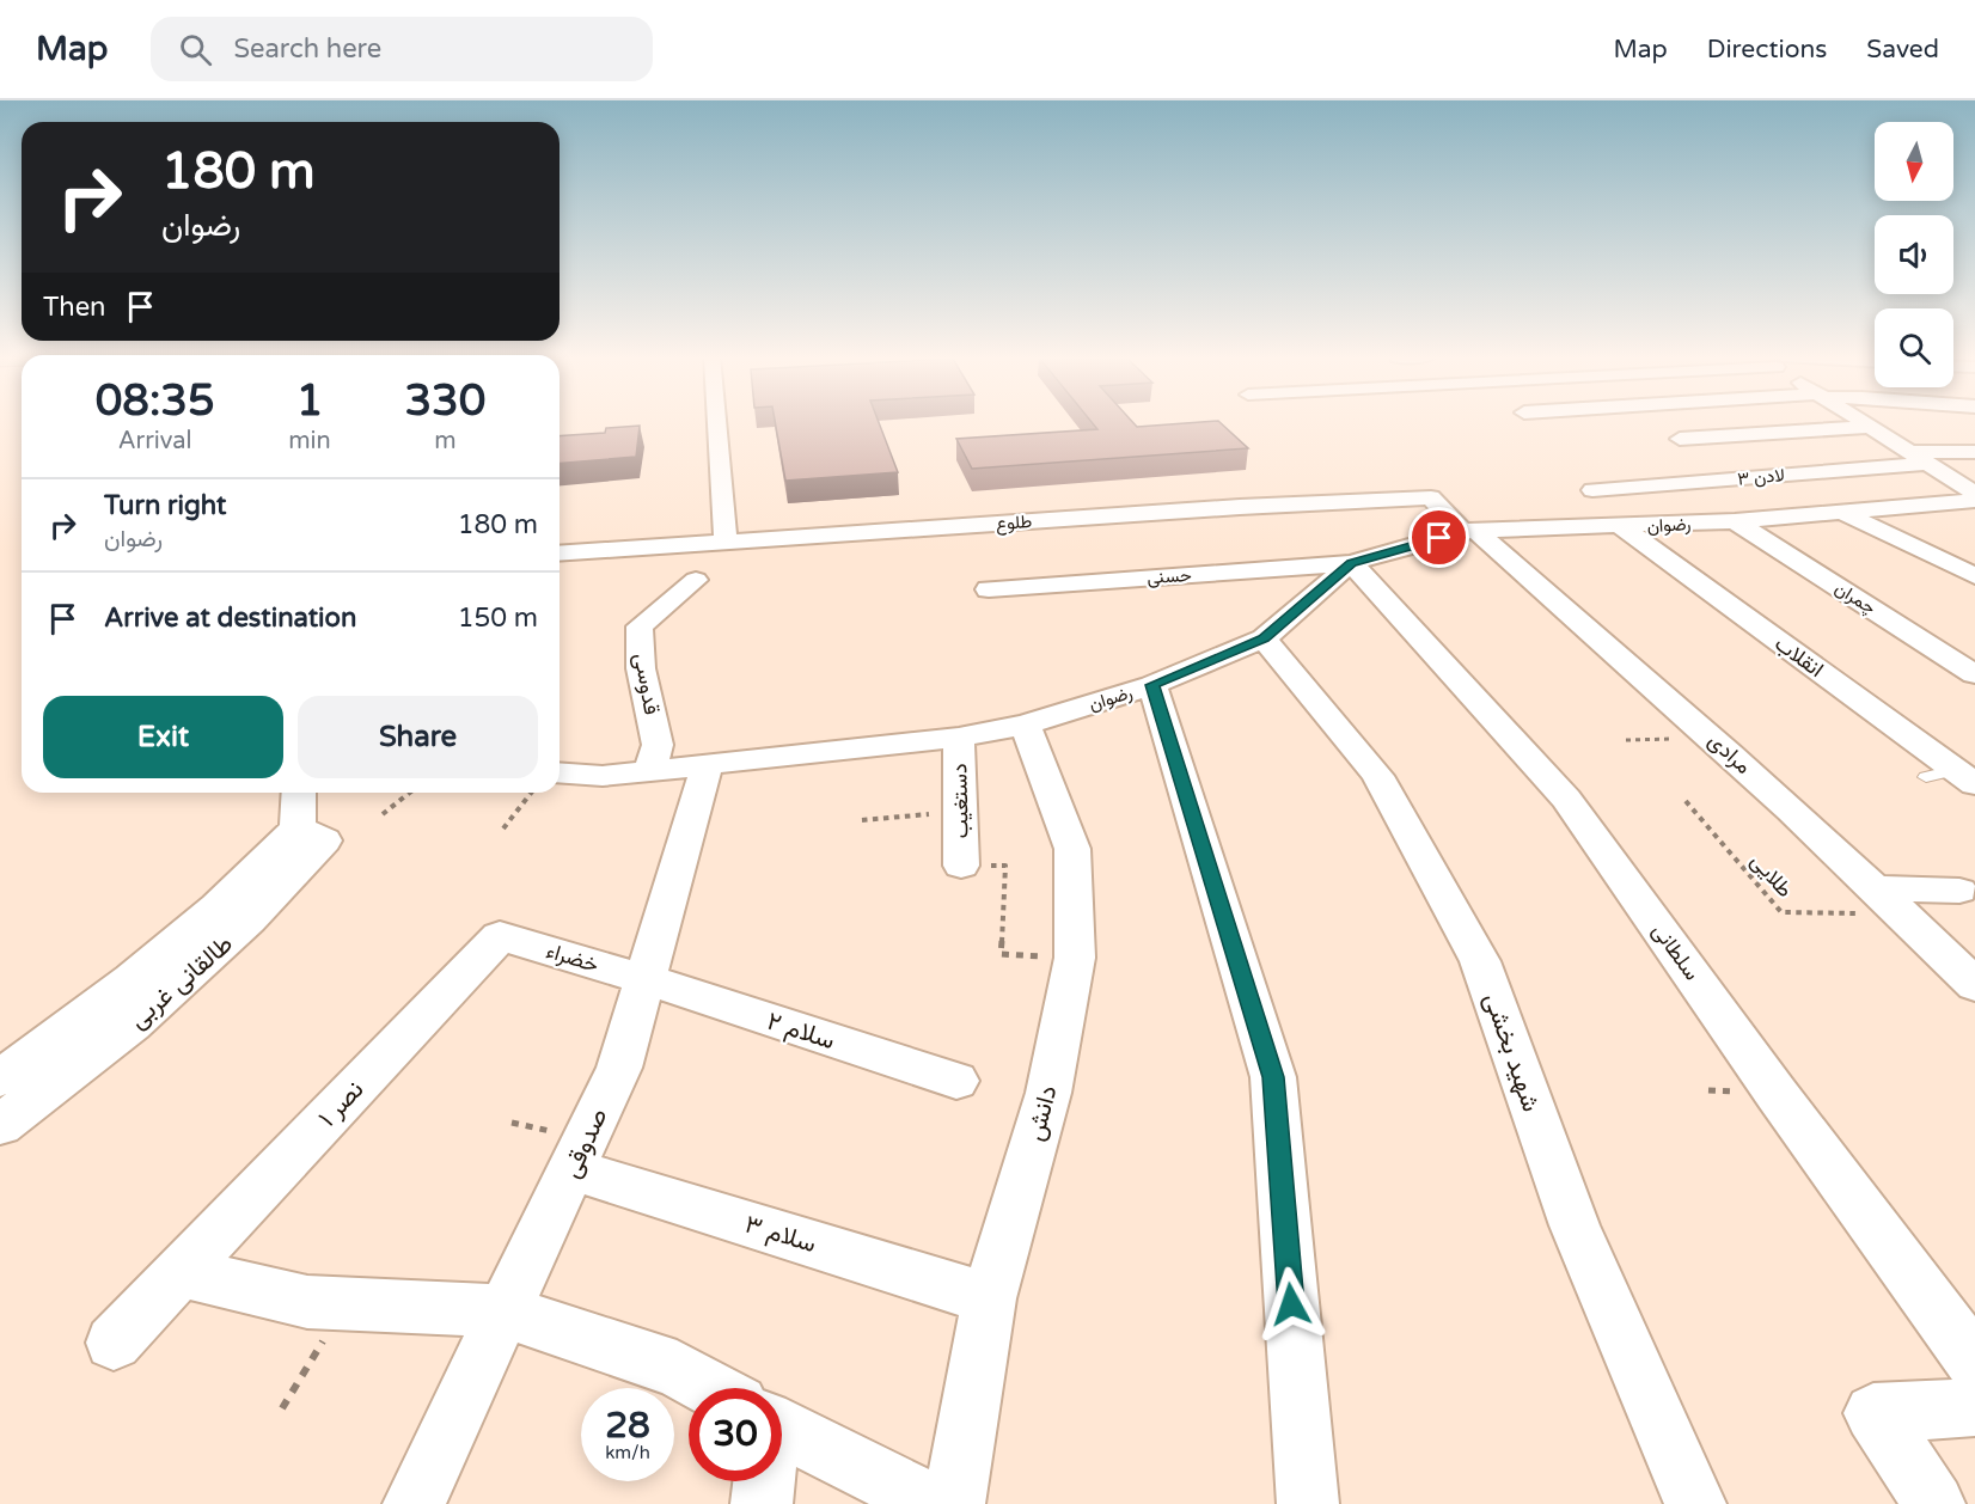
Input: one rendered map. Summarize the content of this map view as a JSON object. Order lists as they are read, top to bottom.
{
  "streets": {
    "street": [
      "لادن ۳",
      "طلوع",
      "رضوان",
      "حسنی",
      "چمران",
      "انقلاب",
      "قدوسی",
      "مرادی",
      "دستغیب",
      "سلطانی",
      "خضراء",
      "طالقانی غربی",
      "سلام ۲",
      "شهید بخشی",
      "نصر ۱",
      "دانش",
      "صدوقی",
      "سلام ۳"
    ],
    "path": ["طلایی"]
  },
  "crossings": [
    ["لادن ۳", "رضوان"],
    ["طلوع", "رضوان"],
    ["طلوع", "مرادی"],
    ["رضوان", "حسنی"],
    ["رضوان", "چمران"],
    ["رضوان", "انقلاب"],
    ["رضوان", "قدوسی"],
    ["رضوان", "مرادی"],
    ["رضوان", "دستغیب"],
    ["رضوان", "سلطانی"],
    ["رضوان", "شهید بخشی"],
    ["رضوان", "دانش"],
    ["رضوان", "صدوقی"],
    ["حسنی", "سلطانی"],
    ["مرادی", "طلایی"],
    ["خضراء", "سلام ۲"],
    ["خضراء", "نصر ۱"],
    ["خضراء", "صدوقی"],
    ["سلام ۲", "صدوقی"],
    ["دانش", "سلام ۳"],
    ["صدوقی", "سلام ۳"]
  ],
  "north": "bottom",
  "page": {
    "header": "Map",
    "search": "Search here",
    "nav": ["Map", "Directions", "Saved"],
    "turn": ["180 m", "رضوان"],
    "then": "Then",
    "eta": [
      "08:35",
      "Arrival",
      "1",
      "min",
      "330",
      "m"
    ],
    "list": [
      {
        "name": "Turn right",
        "note": "رضوان",
        "value": "180 m"
      },
      {
        "name": "Arrive at destination",
        "value": "150 m"
      }
    ],
    "buttons": ["Exit", "Share"],
    "speed": "28 km/h",
    "limit": "30"
  }
}
